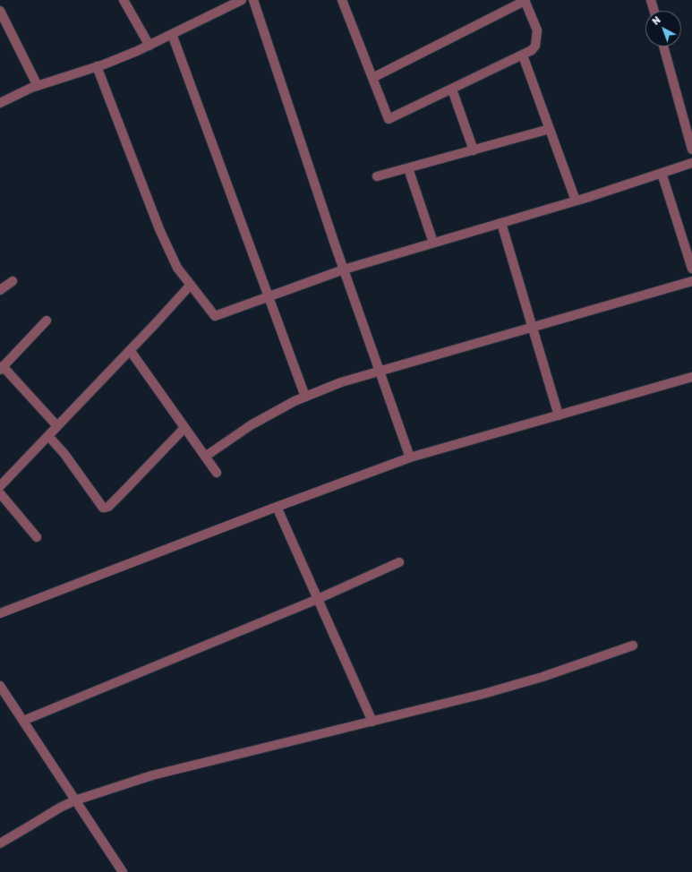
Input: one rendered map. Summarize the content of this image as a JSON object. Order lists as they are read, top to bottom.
{
  "north": "top left"
}
